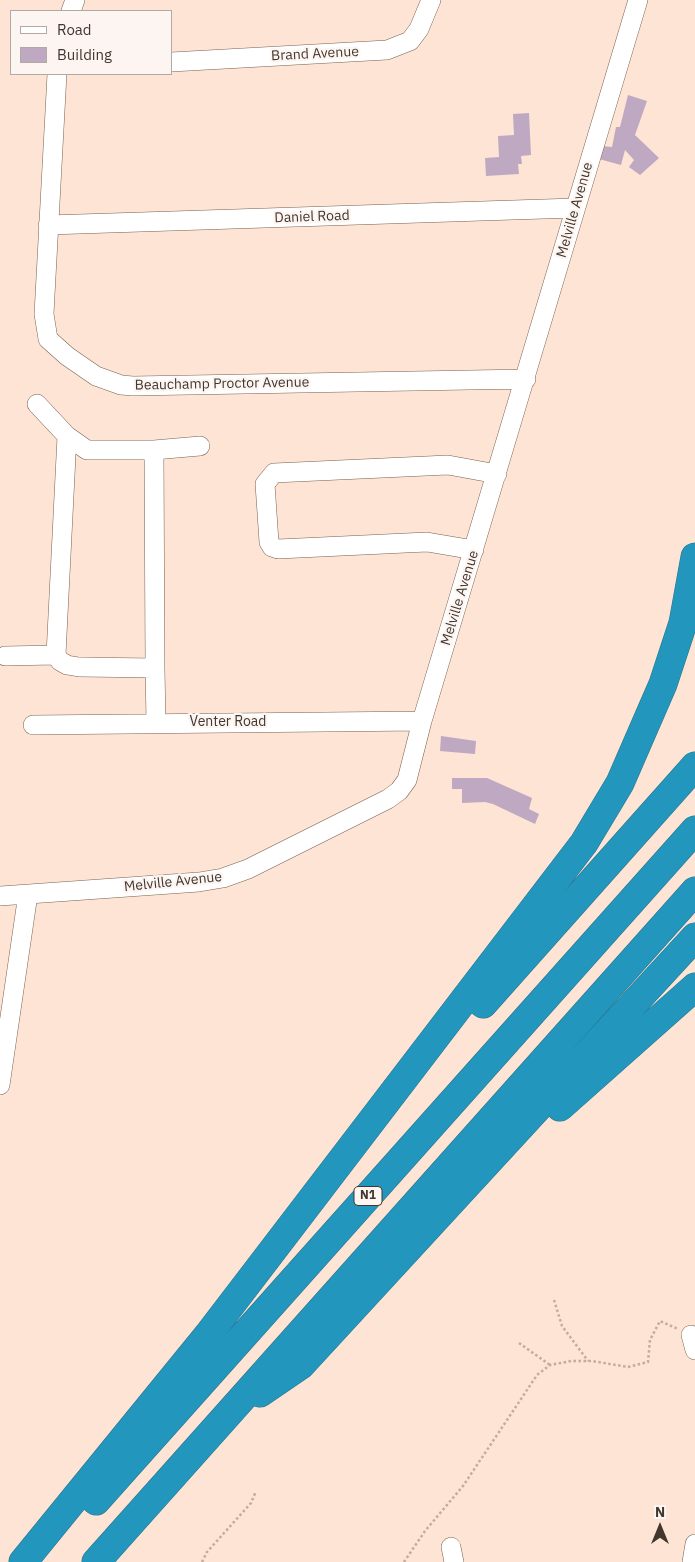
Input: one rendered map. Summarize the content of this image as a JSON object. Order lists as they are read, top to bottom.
{
  "streets": {
    "highway": ["N1"],
    "street": [
      "Brand Avenue",
      "Melville Avenue",
      "Daniel Road",
      "Beauchamp Proctor Avenue",
      "Venter Road"
    ]
  },
  "crossings": [
    ["Melville Avenue", "Daniel Road"],
    ["Melville Avenue", "Beauchamp Proctor Avenue"],
    ["Melville Avenue", "Venter Road"],
    ["Daniel Road", "Beauchamp Proctor Avenue"]
  ],
  "legend": ["Road", "Building"],
  "north": "top"
}
